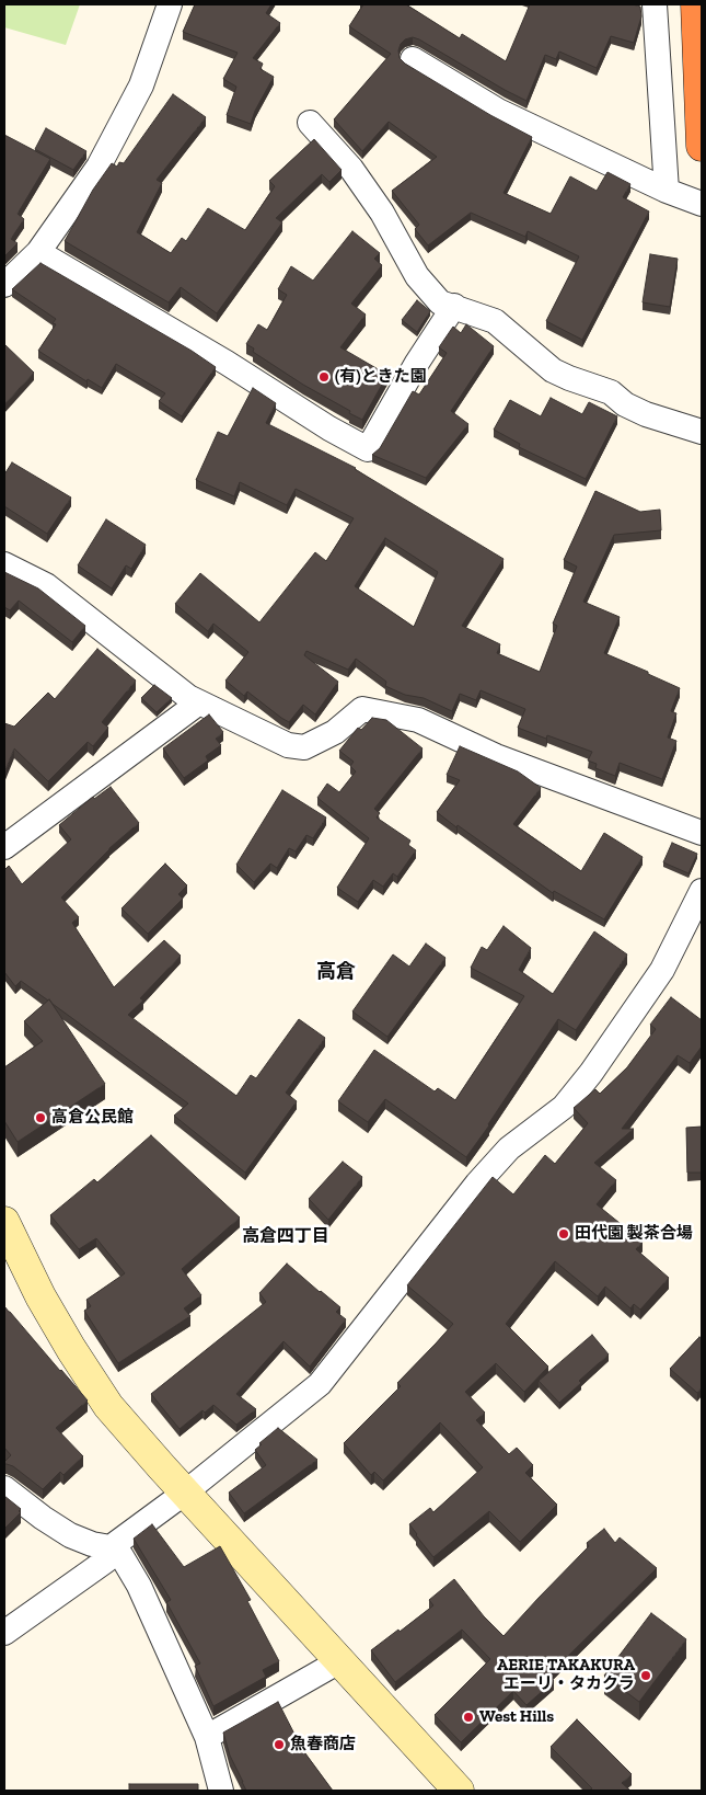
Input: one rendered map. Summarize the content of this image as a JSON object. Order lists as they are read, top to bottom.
{
  "districts": ["高倉", "高倉四丁目"],
  "places": [
    "(有)ときた園",
    "高倉公民館",
    "田代園 製茶合場",
    "AERIE TAKAKURA エーリ・タカクラ",
    "West Hills",
    "魚春商店"
  ]
}
